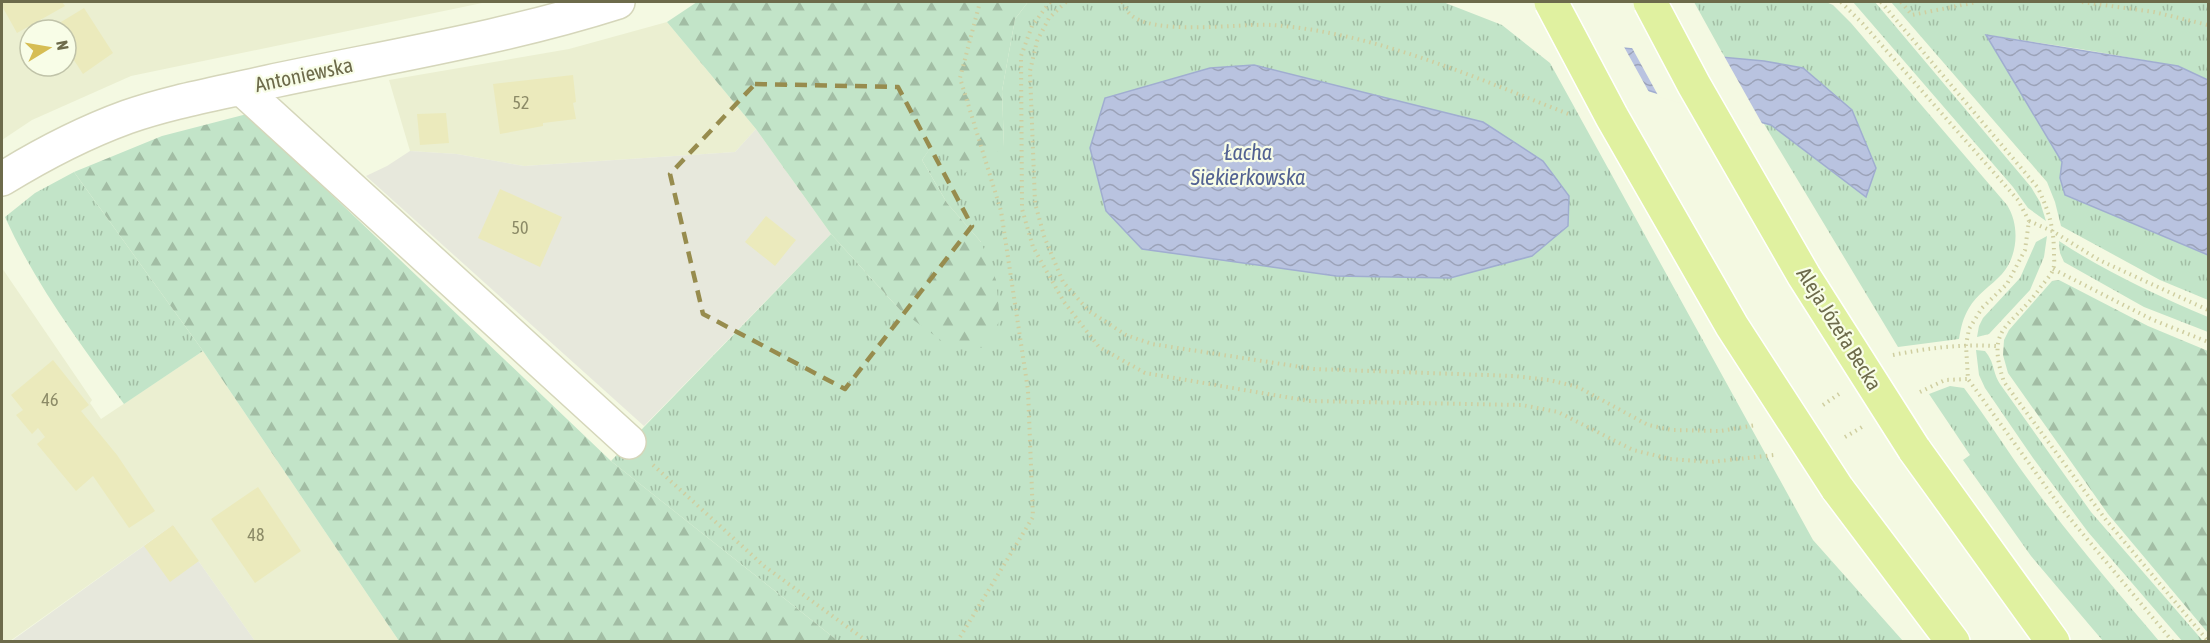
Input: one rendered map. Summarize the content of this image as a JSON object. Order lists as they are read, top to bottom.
{
  "streets": {
    "main road": ["Aleja Józefa Becka"],
    "street": ["Antoniewska"]
  },
  "water": ["Łacha Siekierkowska"],
  "house_numbers": [
    "52",
    "50",
    "46",
    "48"
  ],
  "north": "right"
}
